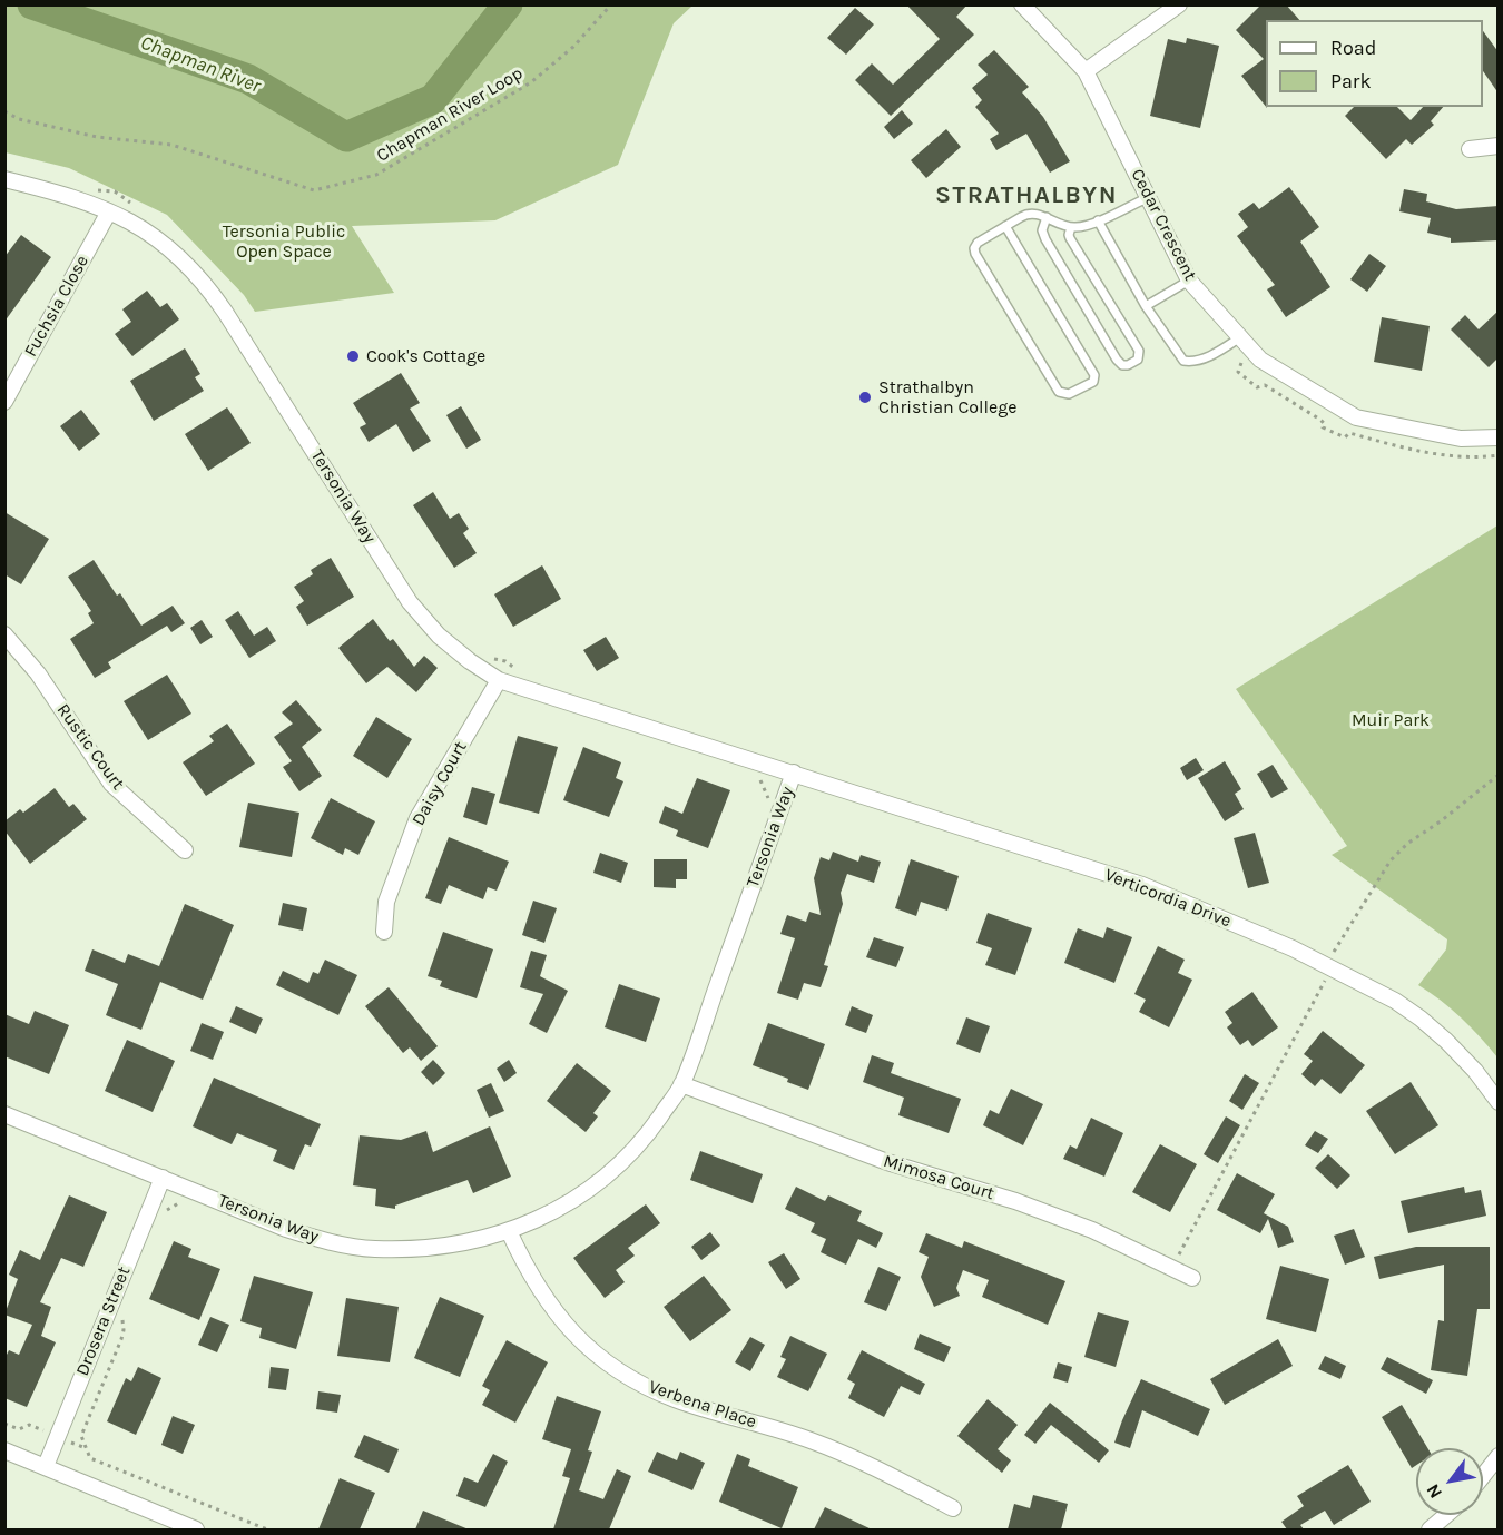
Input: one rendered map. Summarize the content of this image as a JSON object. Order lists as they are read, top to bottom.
{
  "streets": {
    "street": [
      "Cedar Crescent",
      "Fuchsia Close",
      "Tersonia Way",
      "Rustic Court",
      "Daisy Court",
      "Verticordia Drive",
      "Mimosa Court",
      "Drosera Street",
      "Verbena Place"
    ],
    "path": ["Chapman River Loop"]
  },
  "crossings": [
    ["Fuchsia Close", "Tersonia Way"],
    ["Tersonia Way", "Daisy Court"],
    ["Tersonia Way", "Verticordia Drive"],
    ["Tersonia Way", "Mimosa Court"],
    ["Tersonia Way", "Drosera Street"],
    ["Tersonia Way", "Verbena Place"]
  ],
  "districts": ["STRATHALBYN"],
  "water": ["Chapman River"],
  "parks": ["Tersonia Public Open Space", "Muir Park"],
  "places": ["Cook's Cottage", "Strathalbyn Christian College"],
  "legend": ["Road", "Park"],
  "north": "bottom left"
}
